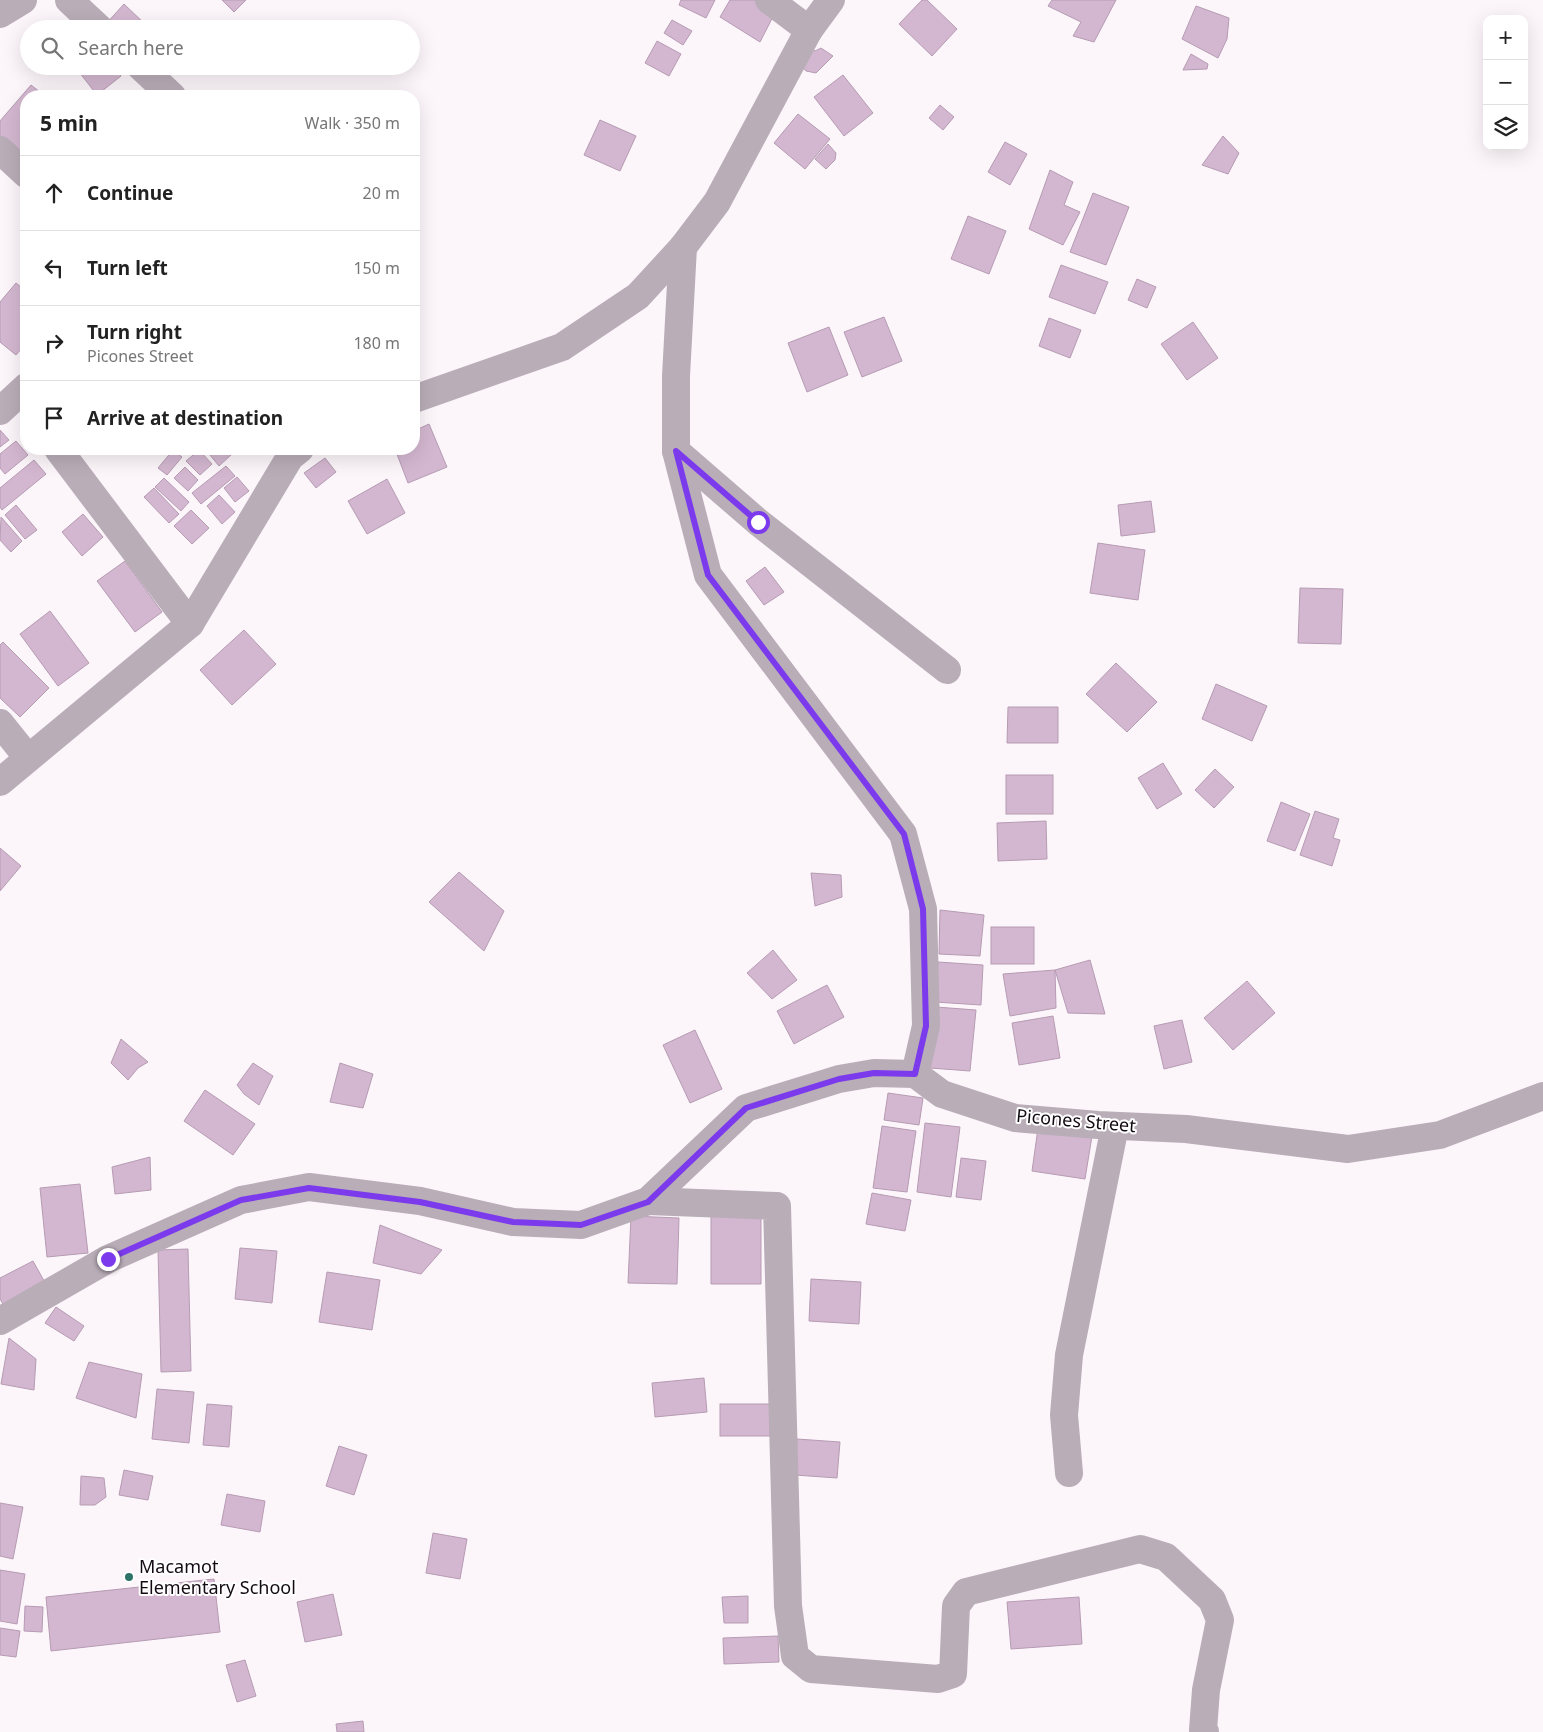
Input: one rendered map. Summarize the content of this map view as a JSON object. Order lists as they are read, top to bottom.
{
  "streets": {
    "street": ["Picones Street"]
  },
  "places": ["Macamot Elementary School"],
  "page": {
    "map_buttons": ["+", "−"],
    "search": "Search here",
    "heading": ["5 min", "Walk · 350 m"],
    "list": [
      ["Continue", "20 m"],
      ["Turn left", "150 m"],
      ["Turn right", "Picones Street", "180 m"],
      "Arrive at destination"
    ]
  }
}
